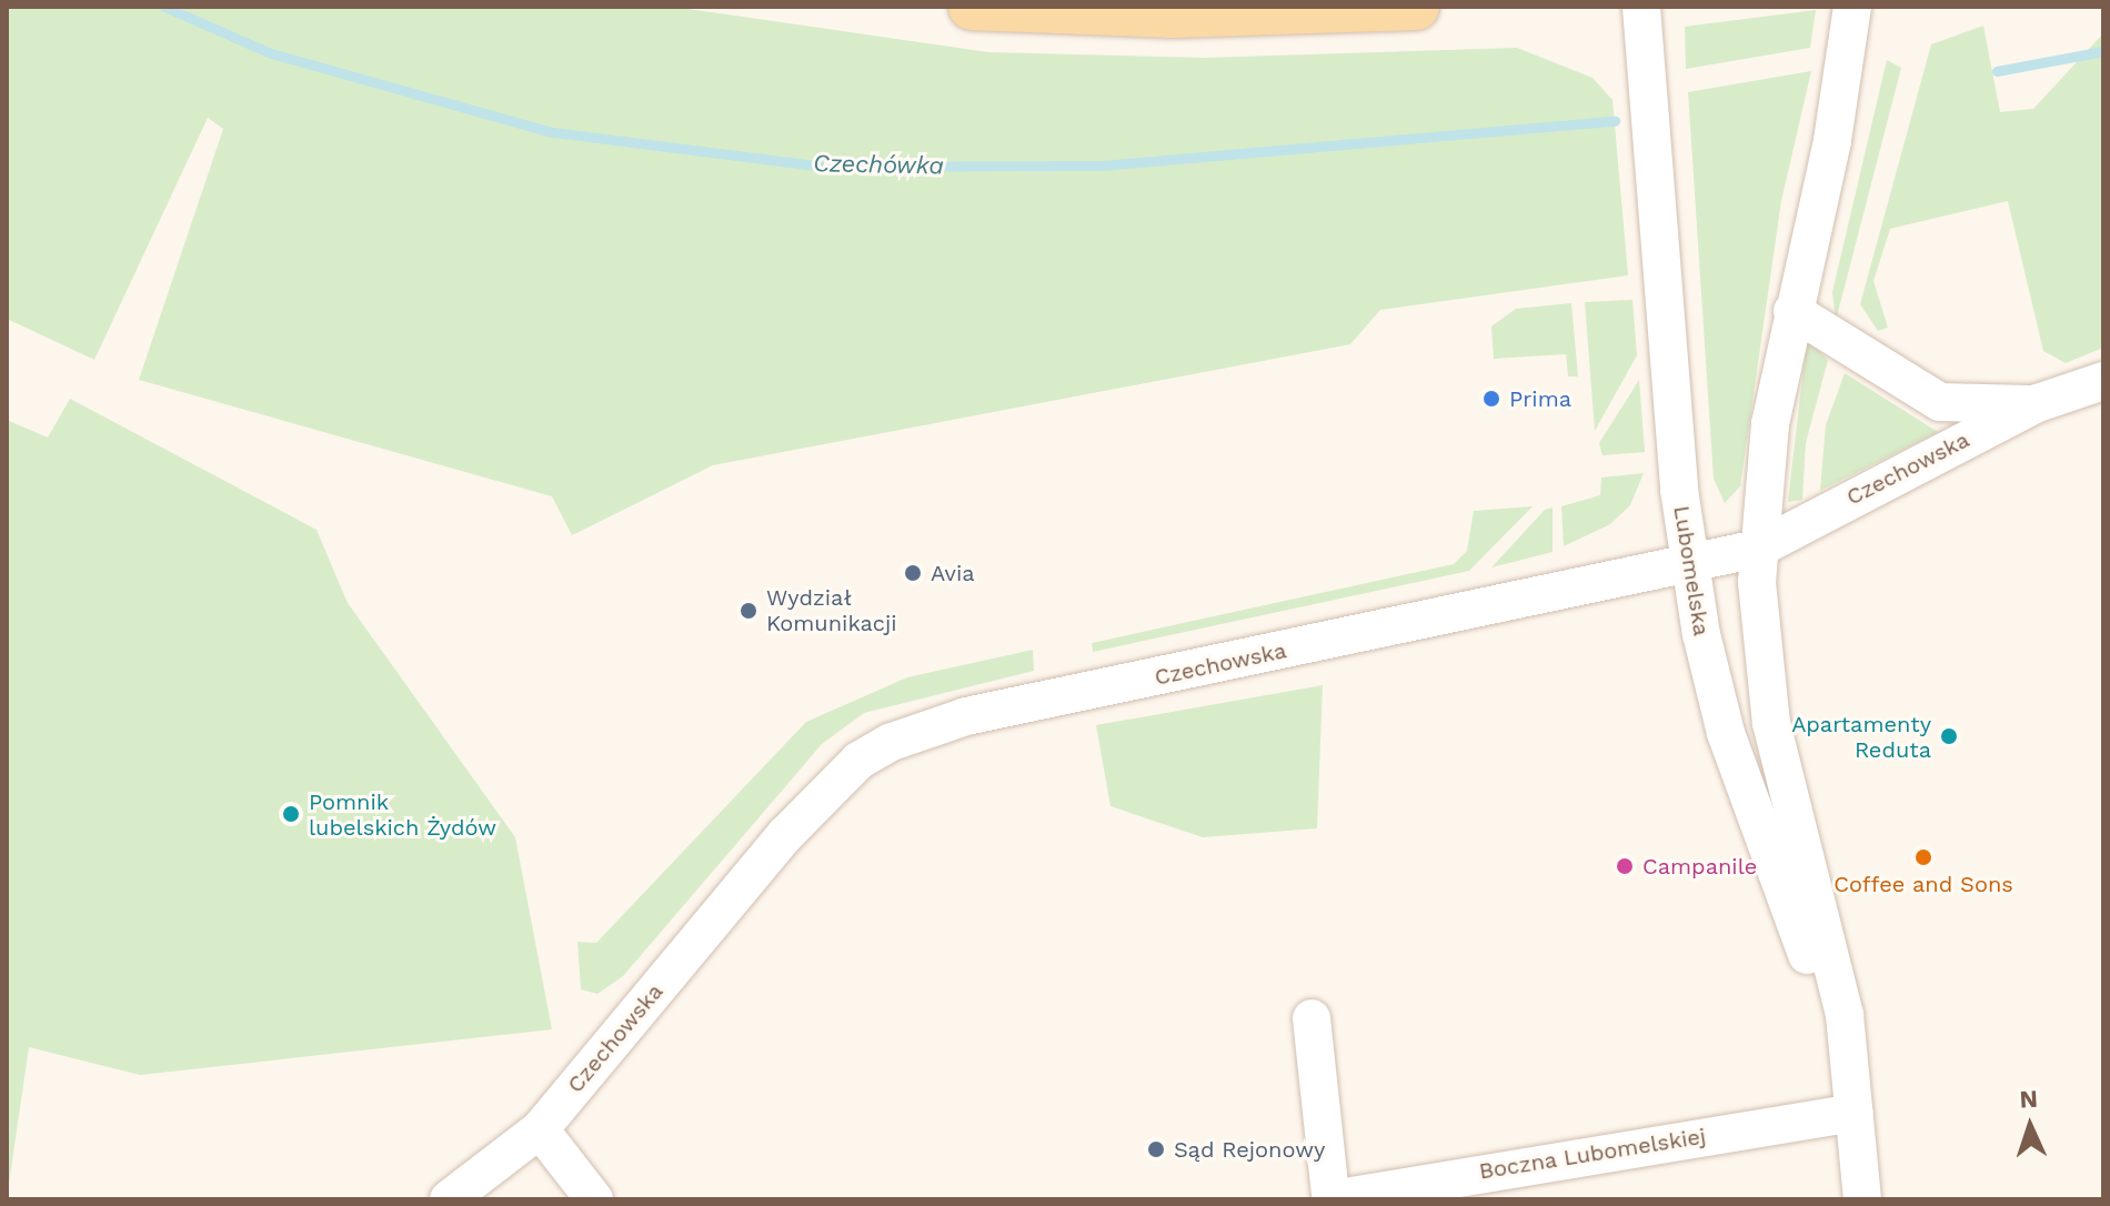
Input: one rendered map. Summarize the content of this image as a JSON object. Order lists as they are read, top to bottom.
{
  "streets": {
    "street": ["Czechowska", "Lubomelska", "Boczna Lubomelskiej"]
  },
  "crossings": [
    ["Czechowska", "Lubomelska"],
    ["Lubomelska", "Boczna Lubomelskiej"]
  ],
  "water": ["Czechówka"],
  "places": [
    "Prima",
    "Avia",
    "Wydział Komunikacji",
    "Apartamenty Reduta",
    "Pomnik lubelskich Żydów",
    "Coffee and Sons",
    "Campanile",
    "Sąd Rejonowy"
  ],
  "north": "top"
}
